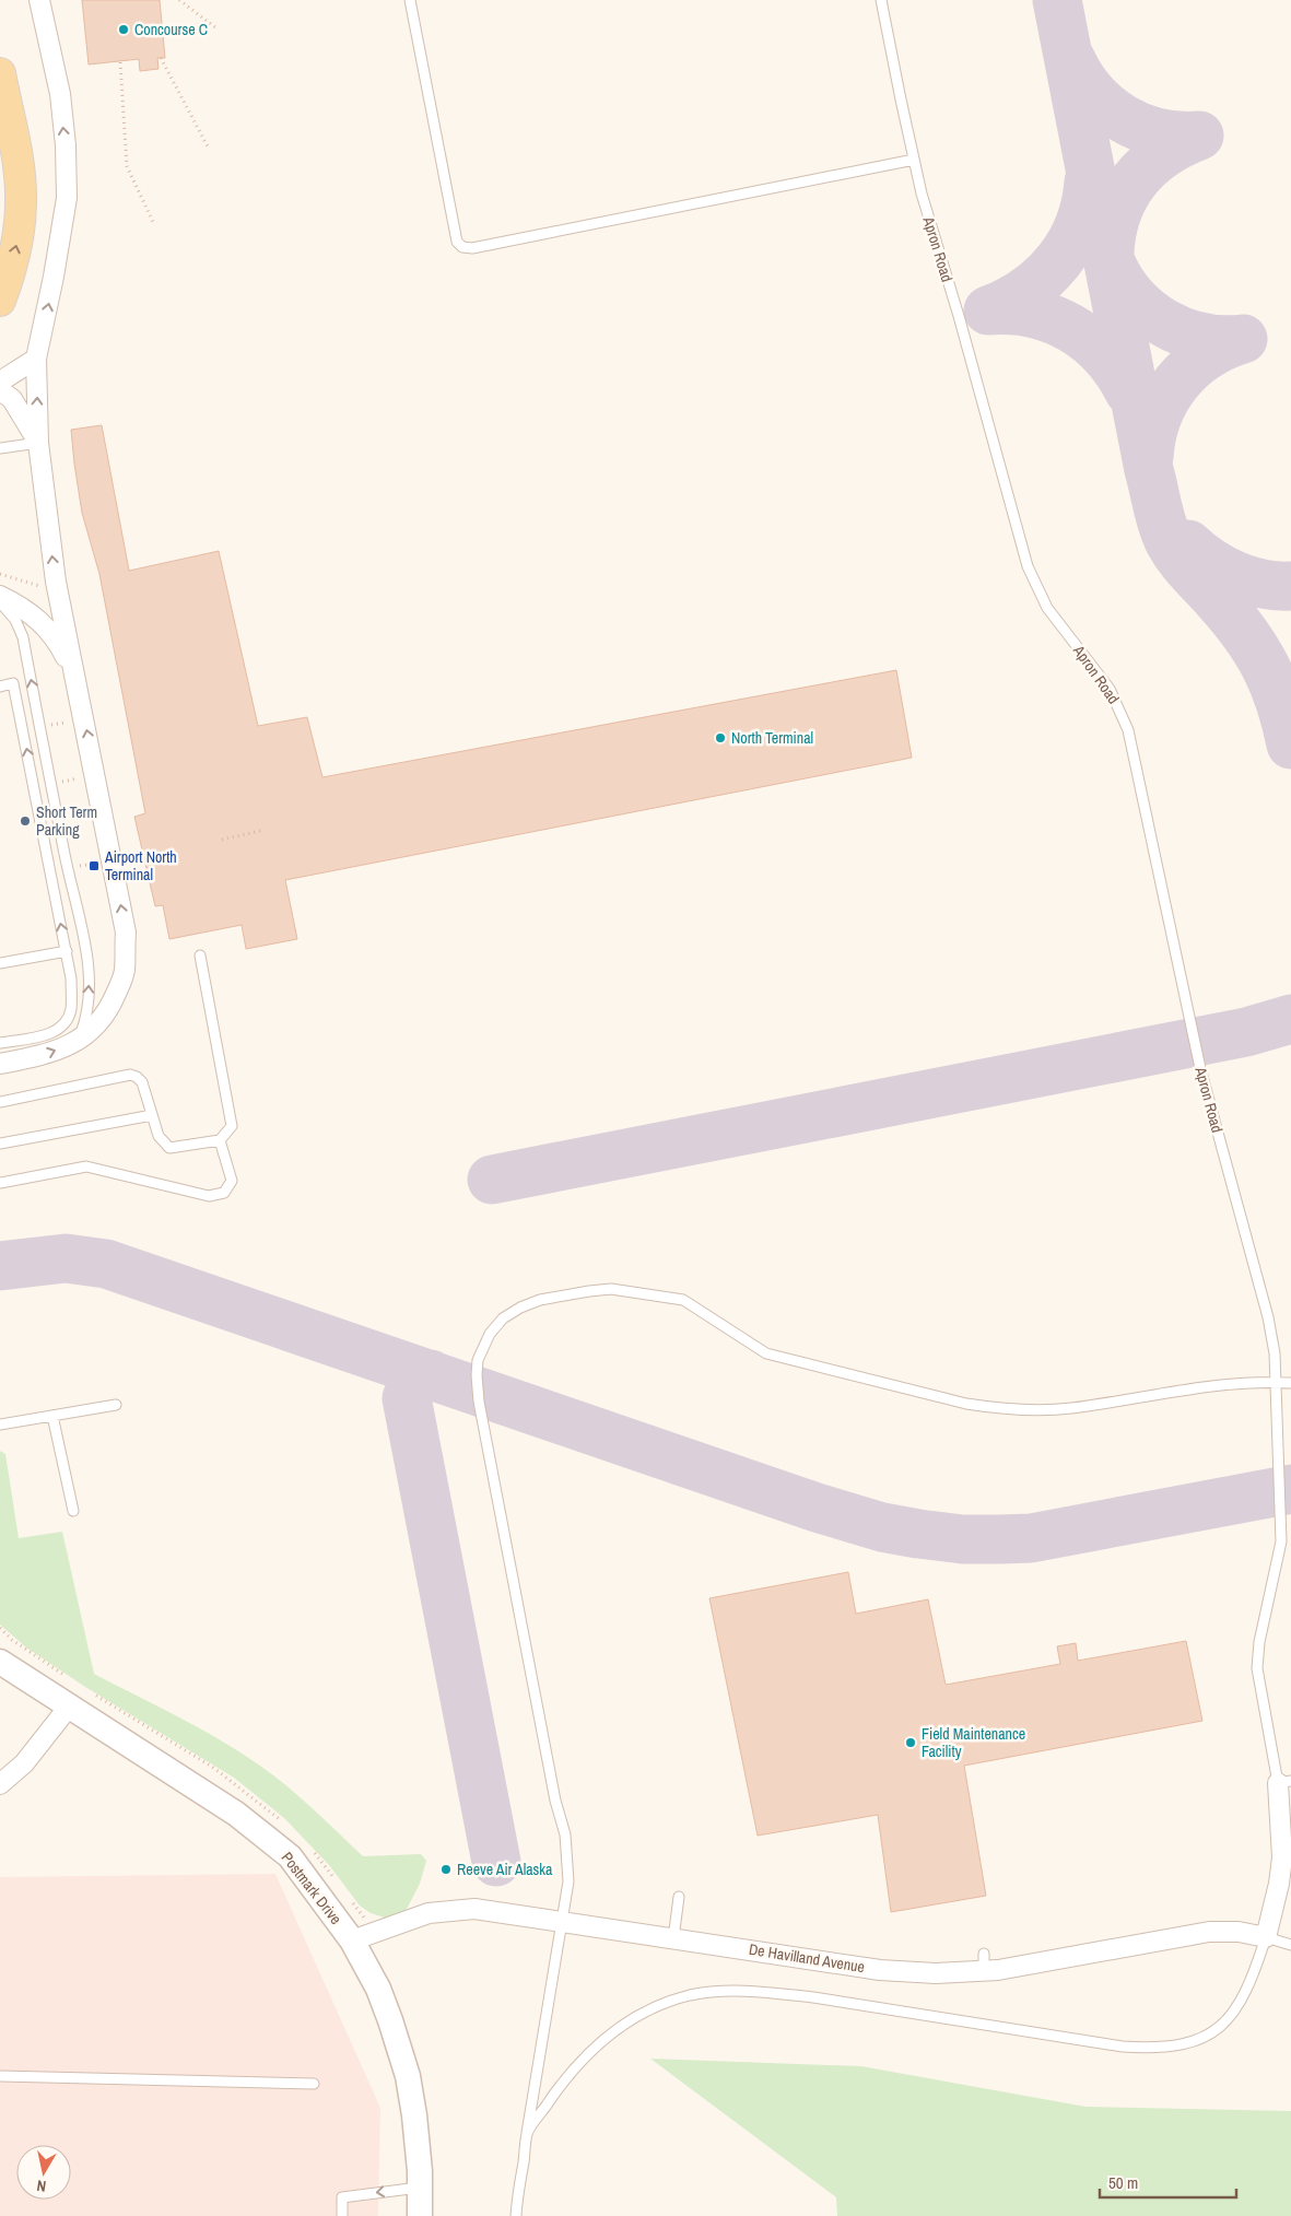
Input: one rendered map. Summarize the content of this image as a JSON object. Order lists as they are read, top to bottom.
{
  "streets": {
    "street": ["Postmark Drive", "De Havilland Avenue"],
    "lane": ["Apron Road"]
  },
  "crossings": [
    ["Postmark Drive", "De Havilland Avenue"]
  ],
  "places": {
    "other": [
      "Concourse C",
      "North Terminal",
      "Short Term Parking",
      "Field Maintenance Facility",
      "Reeve Air Alaska"
    ],
    "transit": ["Airport North Terminal"]
  },
  "scale_bar": "50 m",
  "north": "bottom"
}
